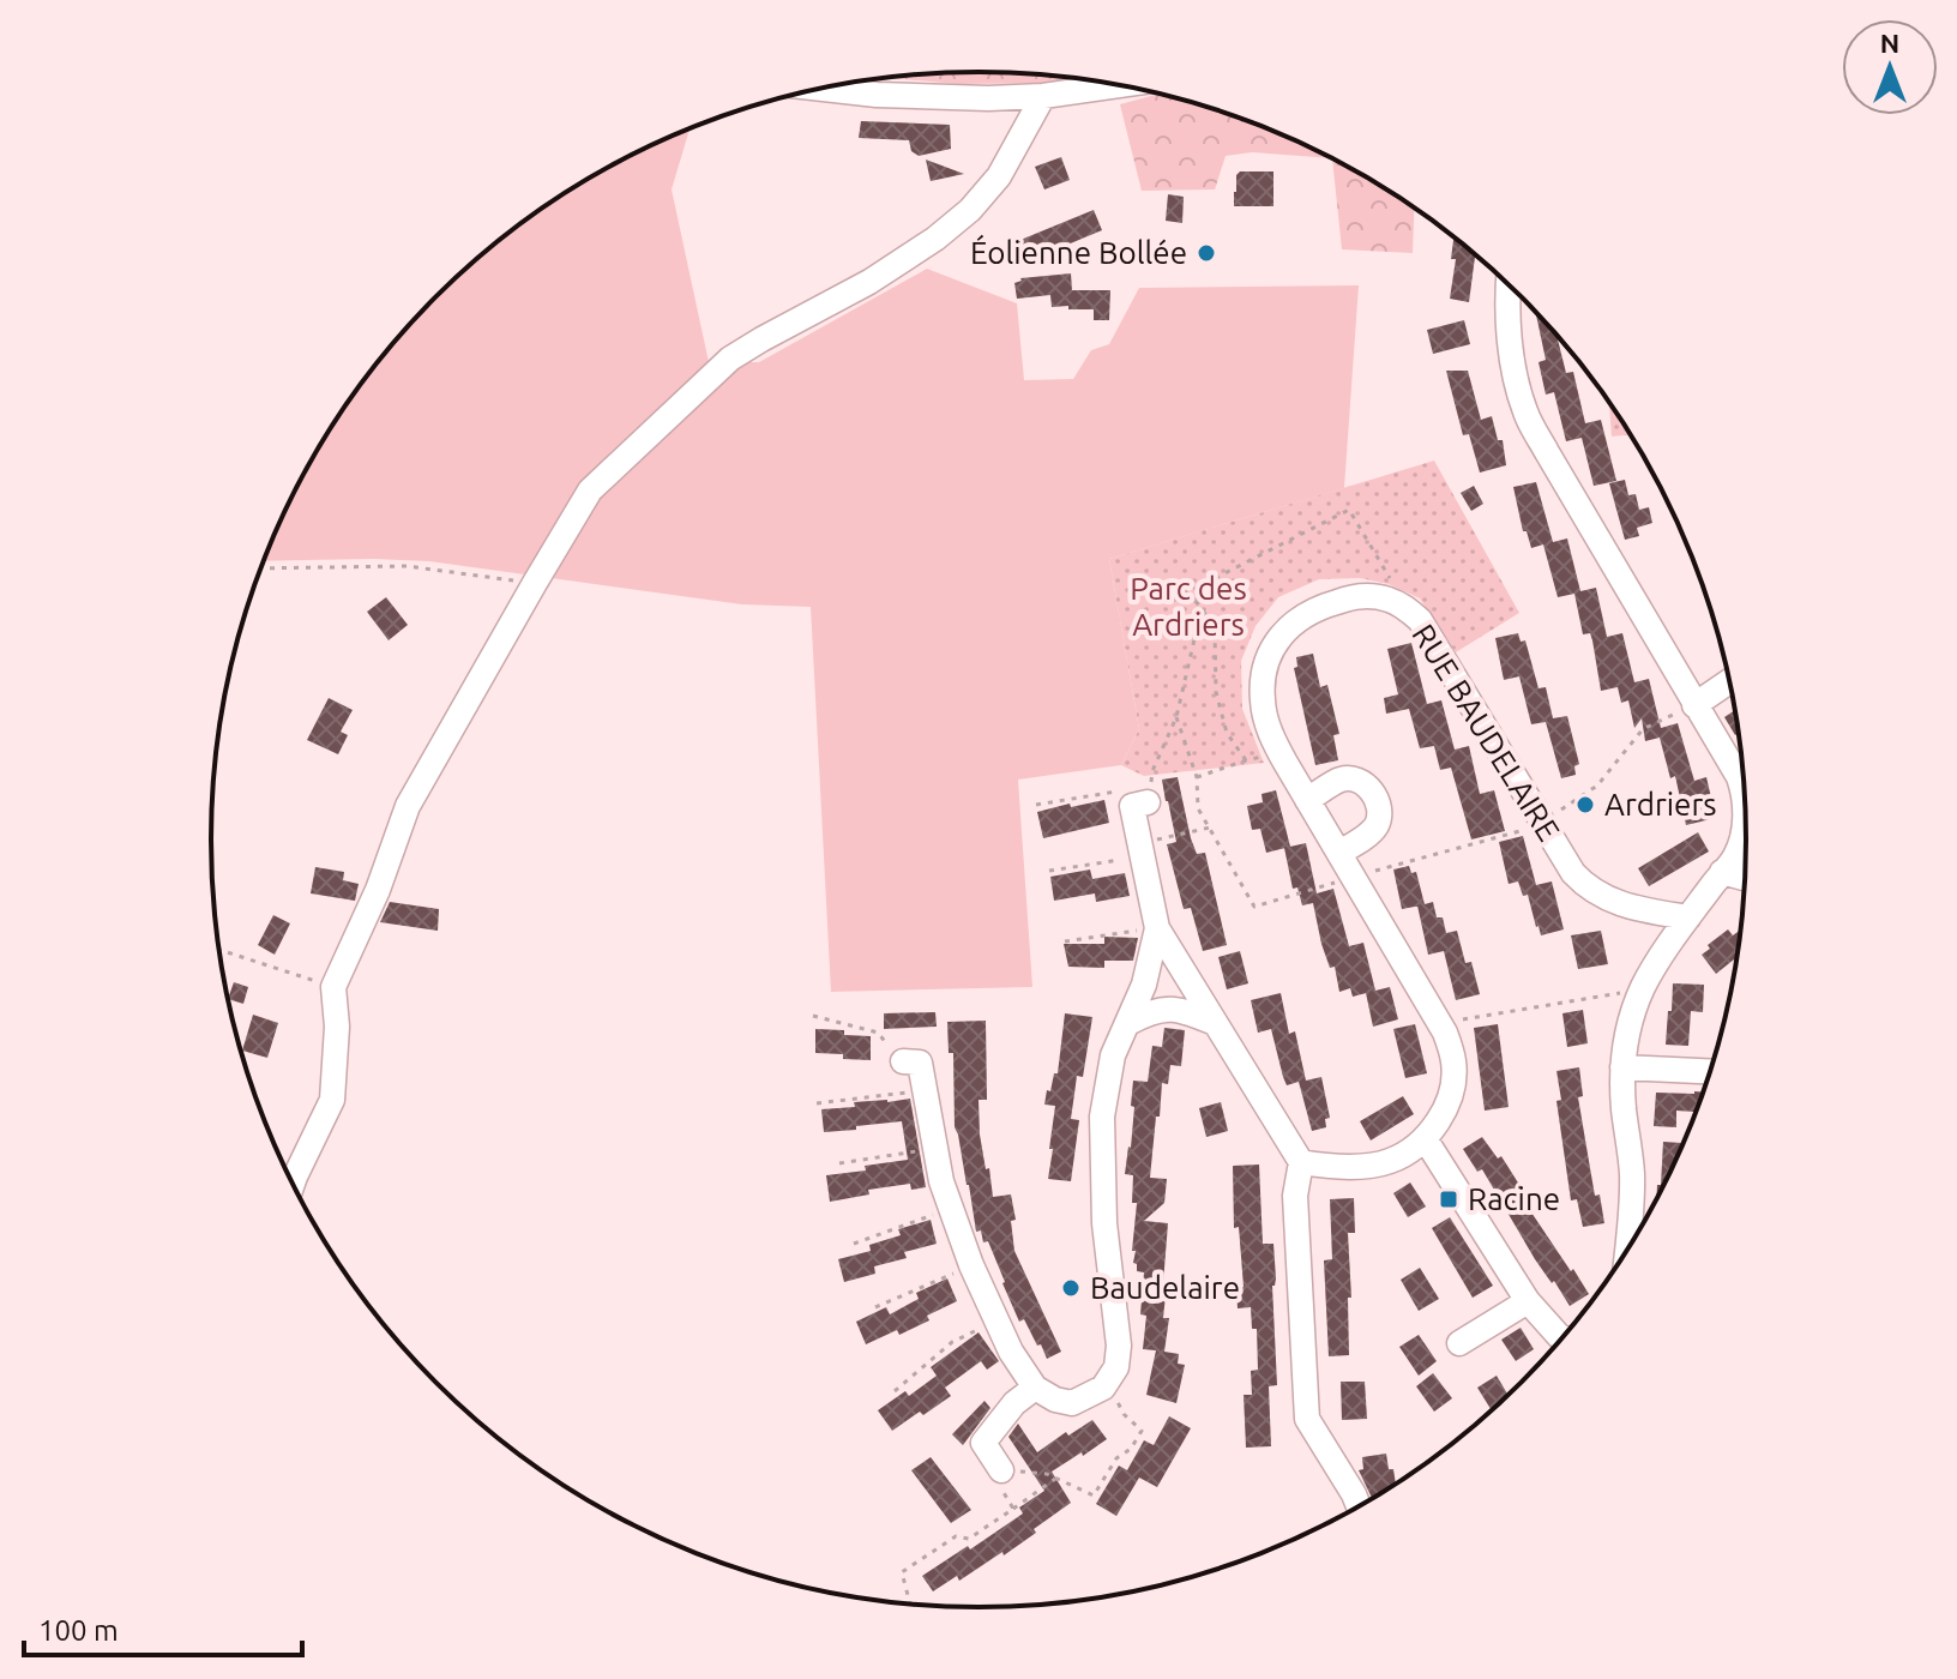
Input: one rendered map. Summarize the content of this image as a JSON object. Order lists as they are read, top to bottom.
{
  "streets": {
    "street": ["RUE BAUDELAIRE"]
  },
  "parks": ["Parc des Ardriers"],
  "places": {
    "other": ["Éolienne Bollée", "Ardriers", "Baudelaire"],
    "transit": ["Racine"]
  },
  "scale_bar": "100 m",
  "north": "top"
}
